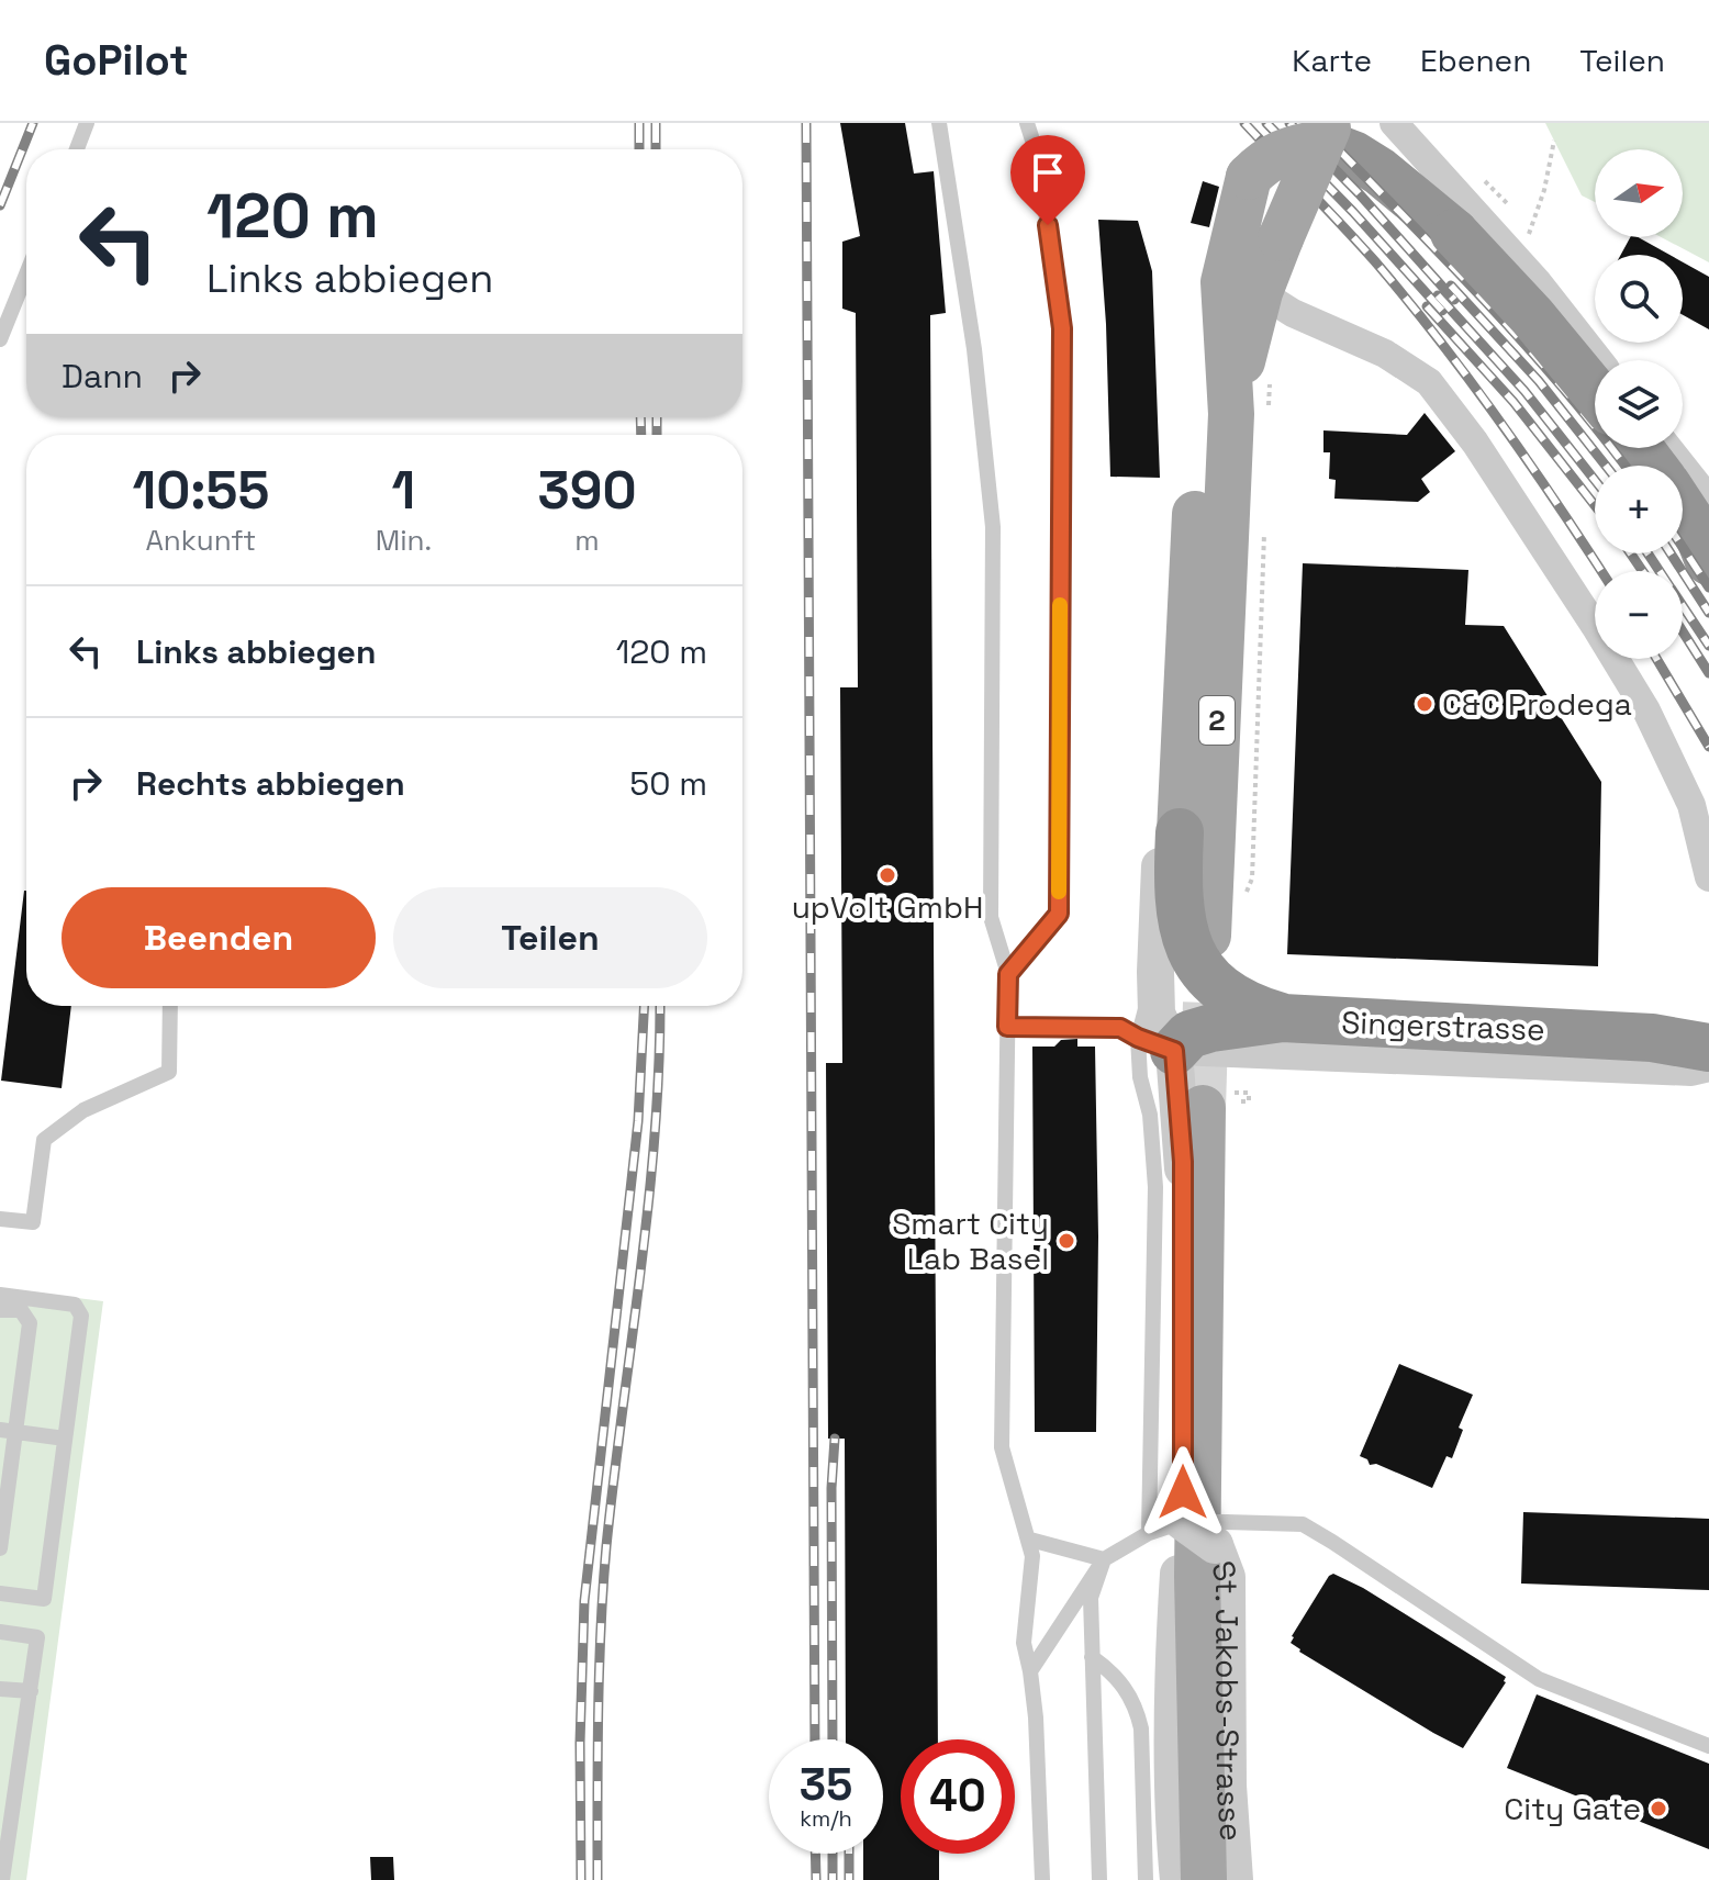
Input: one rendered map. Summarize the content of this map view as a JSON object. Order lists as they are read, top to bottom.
{
  "streets": {
    "main road": ["2", "St. Jakobs-Strasse"],
    "street": ["Singerstrasse"]
  },
  "crossings": [
    ["Singerstrasse", "St. Jakobs-Strasse"]
  ],
  "places": [
    "C&C Prodega",
    "upVolt GmbH",
    "Smart City Lab Basel",
    "City Gate"
  ],
  "north": "right",
  "page": {
    "header": "GoPilot",
    "nav": ["Karte", "Ebenen", "Teilen"],
    "map_buttons": ["+", "−"],
    "turn": ["120 m", "Links abbiegen"],
    "then": "Dann",
    "eta": [
      "10:55",
      "Ankunft",
      "1",
      "Min.",
      "390",
      "m"
    ],
    "list": [
      {
        "name": "Links abbiegen",
        "value": "120 m"
      },
      {
        "name": "Rechts abbiegen",
        "value": "50 m"
      }
    ],
    "buttons": ["Beenden", "Teilen"],
    "speed": "35 km/h",
    "limit": "40"
  }
}
